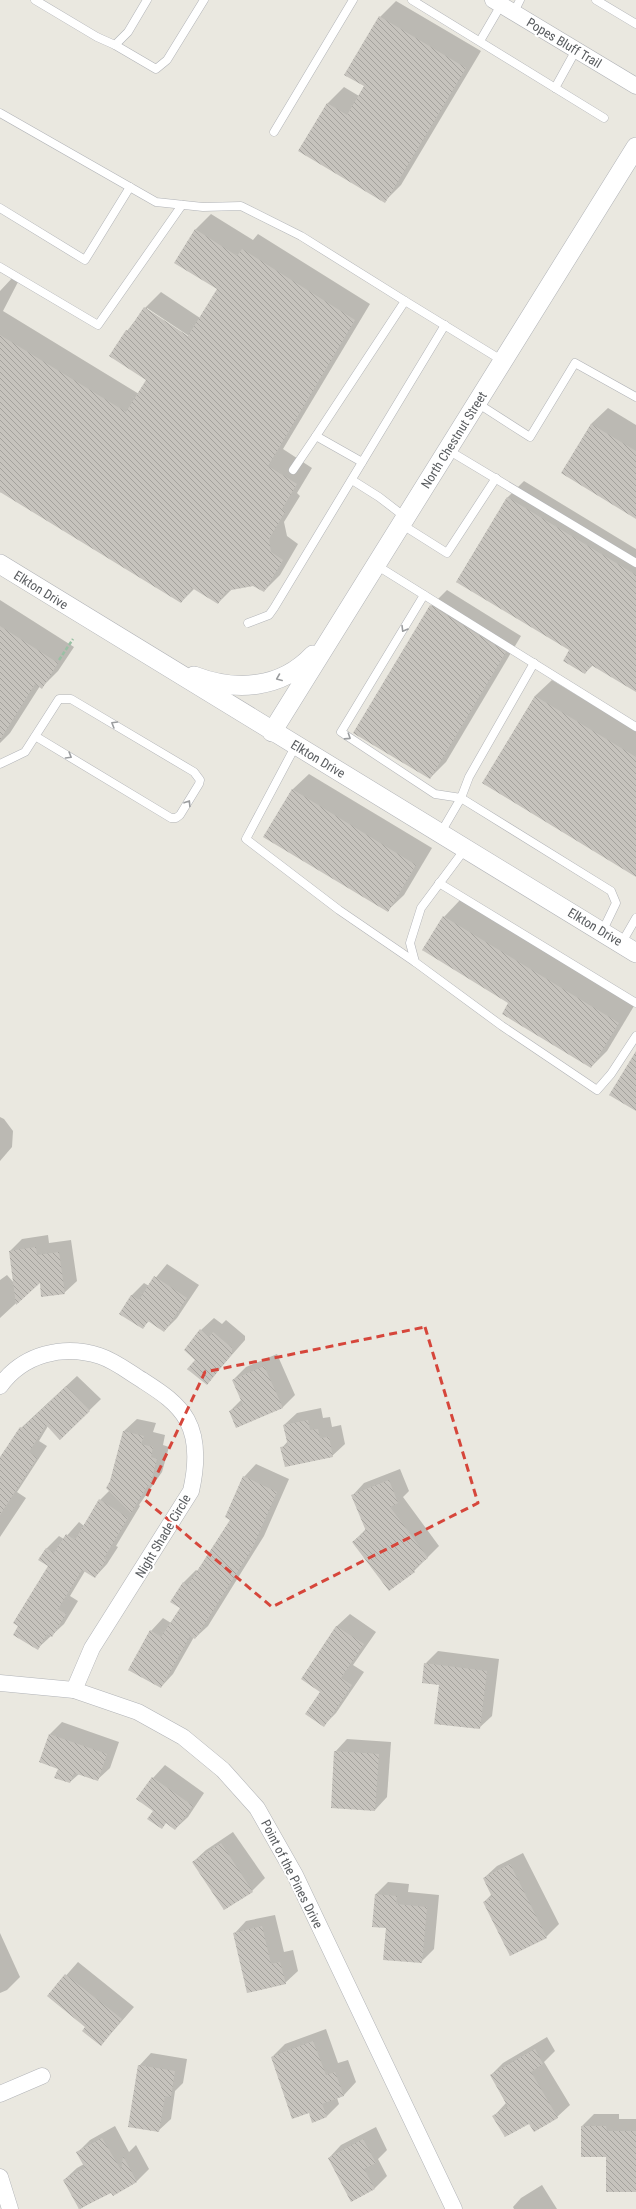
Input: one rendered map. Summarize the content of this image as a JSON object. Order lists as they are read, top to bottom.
{
  "streets": {
    "street": [
      "Popes Bluff Trail",
      "North Chestnut Street",
      "Elkton Drive",
      "Night Shade Circle",
      "Point of the Pines Drive"
    ]
  },
  "crossings": [
    ["North Chestnut Street", "Elkton Drive"],
    ["Night Shade Circle", "Point of the Pines Drive"]
  ]
}
